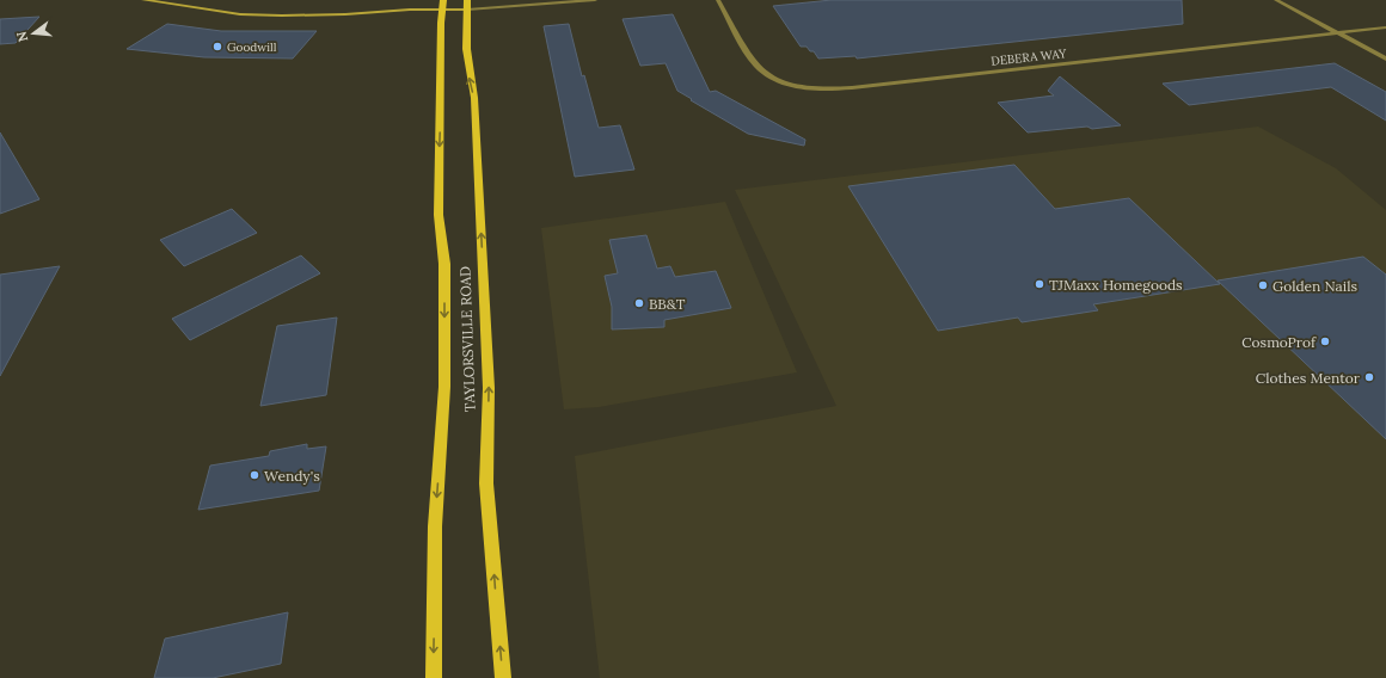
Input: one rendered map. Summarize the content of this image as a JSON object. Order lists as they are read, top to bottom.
{
  "streets": {
    "main road": ["TAYLORSVILLE ROAD"],
    "street": ["DEBERA WAY"]
  },
  "places": [
    "Goodwill",
    "TJMaxx Homegoods",
    "Golden Nails",
    "BB&T",
    "CosmoProf",
    "Clothes Mentor",
    "Wendy's"
  ],
  "north": "left"
}
